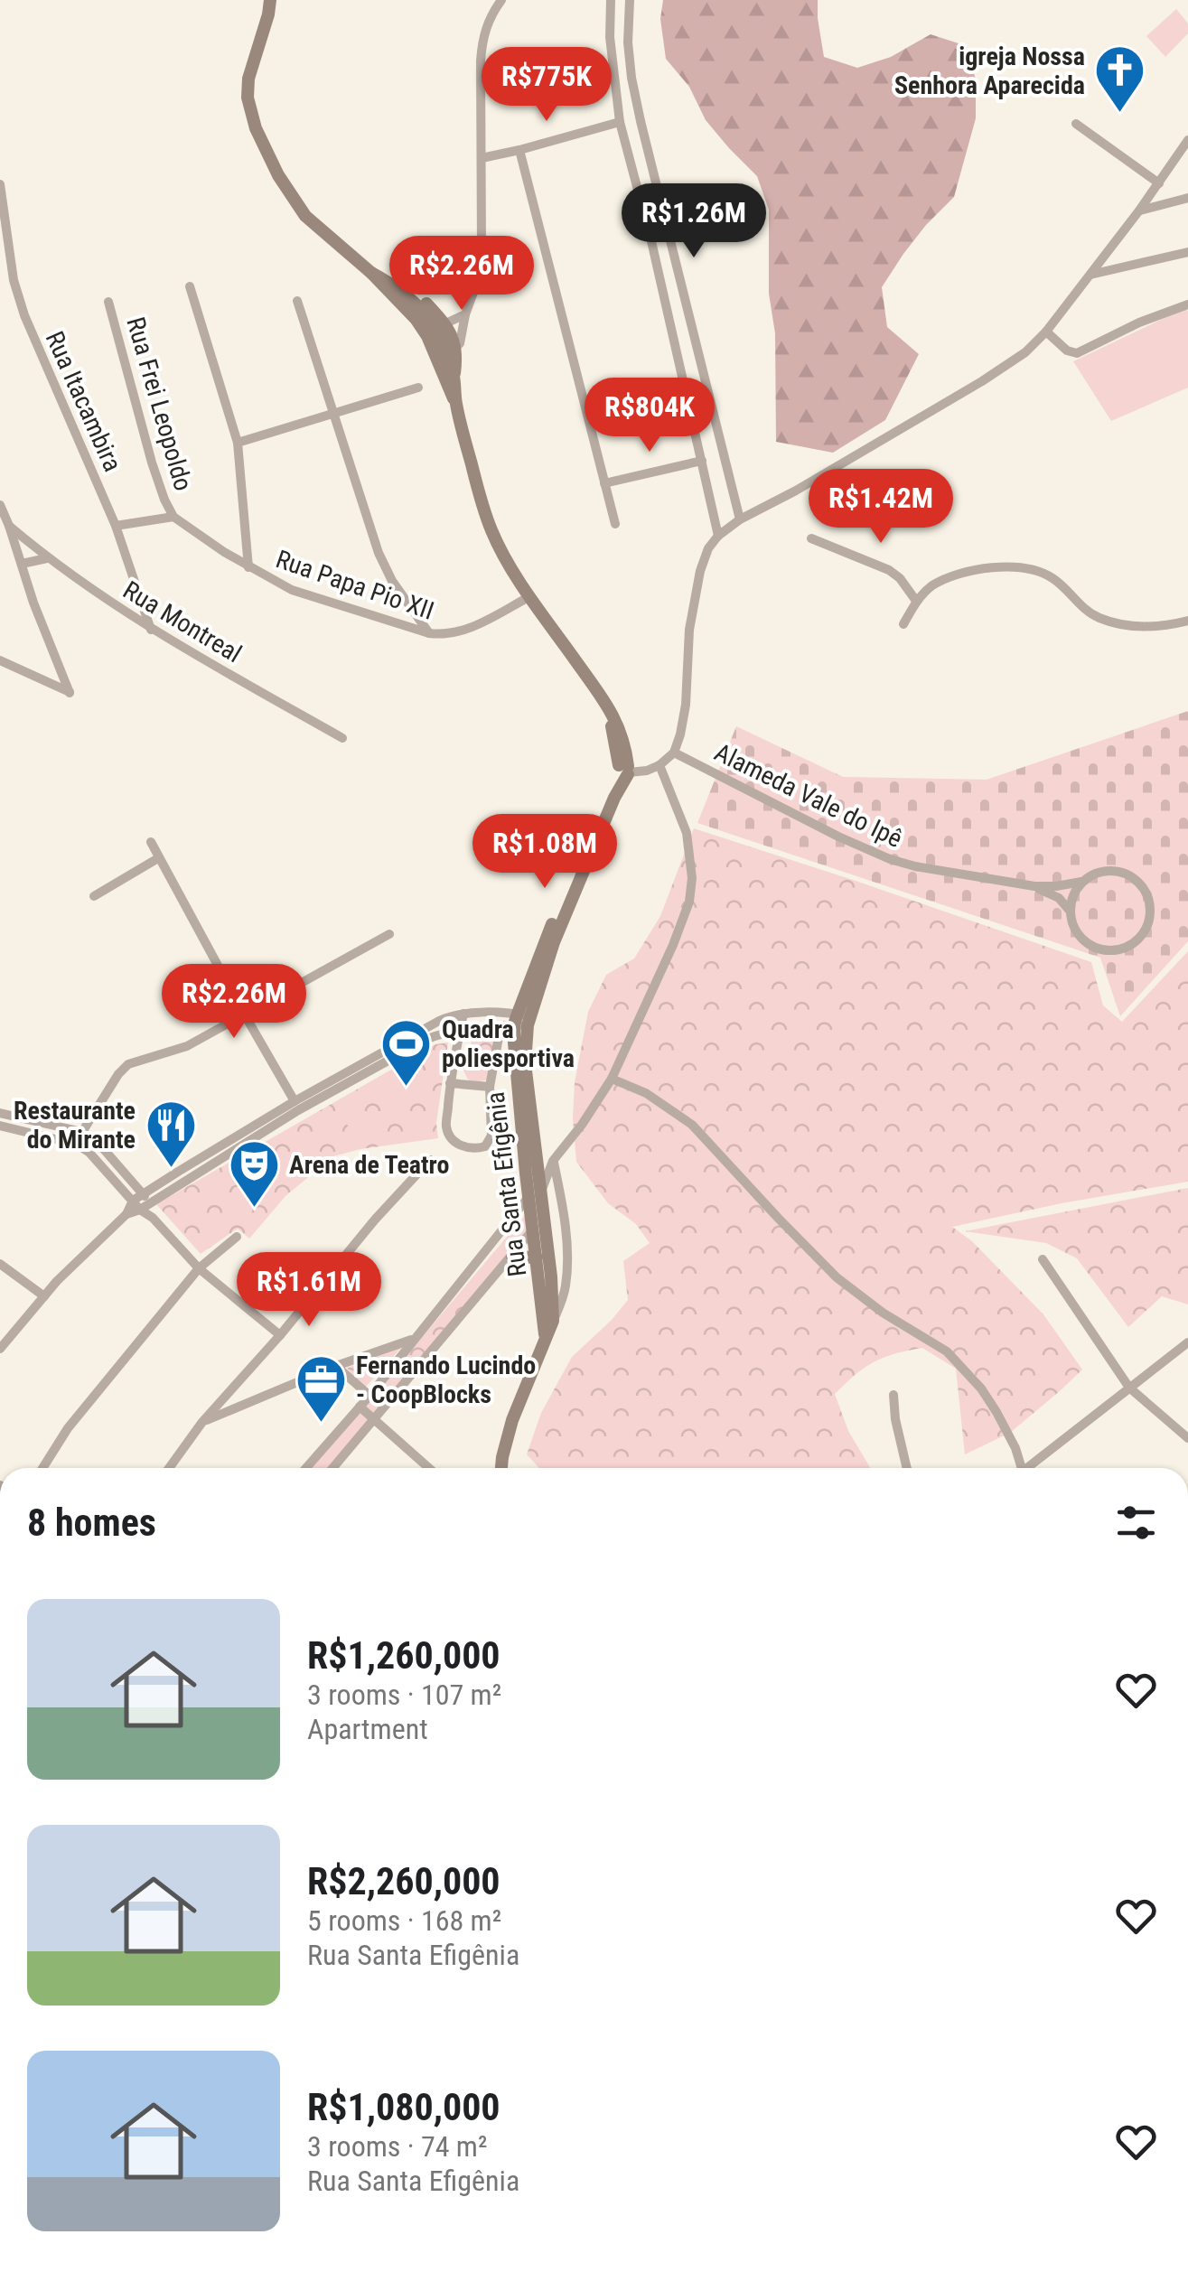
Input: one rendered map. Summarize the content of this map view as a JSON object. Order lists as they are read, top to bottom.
{
  "streets": {
    "main road": ["Rua Santa Efigênia"],
    "street": [
      "Rua Itacambira",
      "Rua Frei Leopoldo",
      "Rua Papa Pio XII",
      "Rua Montreal",
      "Alameda Vale do Ipê"
    ]
  },
  "crossings": [
    ["Rua Itacambira", "Rua Montreal"],
    ["Rua Frei Leopoldo", "Rua Papa Pio XII"]
  ],
  "places": {
    "church": ["igreja Nossa Senhora Aparecida"],
    "sports": ["Quadra poliesportiva"],
    "restaurant": ["Restaurante do Mirante"],
    "theatre": ["Arena de Teatro"],
    "office": ["Fernando Lucindo - CoopBlocks"]
  },
  "page": {
    "price": [
      "R$775K",
      "R$1.26M",
      "R$2.26M",
      "R$804K",
      "R$1.42M",
      "R$1.08M",
      "R$2.26M",
      "R$1.61M"
    ],
    "heading": "8 homes",
    "list": [
      {
        "name": "R$1,260,000",
        "note": "3 rooms · 107 m² · Apartment"
      },
      {
        "name": "R$2,260,000",
        "note": "5 rooms · 168 m² · Rua Santa Efigênia"
      },
      {
        "name": "R$1,080,000",
        "note": "3 rooms · 74 m² · Rua Santa Efigênia"
      }
    ]
  }
}
